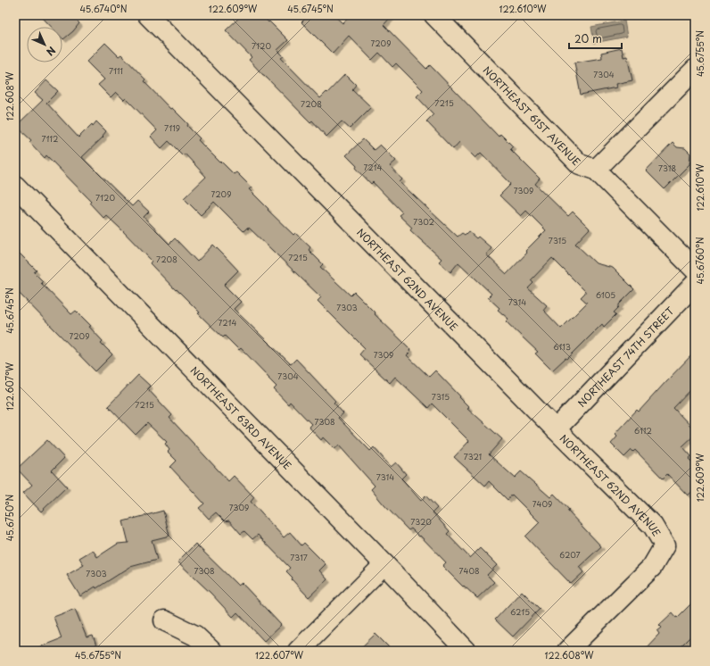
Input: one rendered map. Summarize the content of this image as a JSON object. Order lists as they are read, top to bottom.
{
  "streets": {
    "street": [
      "NORTHEAST 61ST AVENUE",
      "NORTHEAST 62ND AVENUE",
      "NORTHEAST 74TH STREET",
      "NORTHEAST 63RD AVENUE"
    ]
  },
  "crossings": [
    ["NORTHEAST 62ND AVENUE", "NORTHEAST 74TH STREET"]
  ],
  "house_numbers": [
    "7209",
    "7120",
    "7111",
    "7304",
    "7215",
    "7208",
    "7119",
    "7112",
    "7214",
    "7318",
    "7309",
    "7209",
    "7120",
    "7302",
    "7315",
    "7215",
    "7208",
    "6105",
    "7314",
    "7303",
    "7214",
    "7209",
    "6113",
    "7309",
    "7304",
    "7315",
    "7215",
    "7308",
    "6112",
    "7321",
    "7314",
    "7409",
    "7309",
    "7320",
    "6207",
    "7317",
    "7308",
    "7408",
    "7303",
    "6215"
  ],
  "scale_bar": "20 m",
  "north": "bottom right",
  "coordinates": [
    "45.6740°N",
    "122.609°W",
    "45.6745°N",
    "122.610°W",
    "45.6755°N",
    "122.608°W",
    "45.6760°N",
    "122.607°W",
    "45.6750°N"
  ]
}
